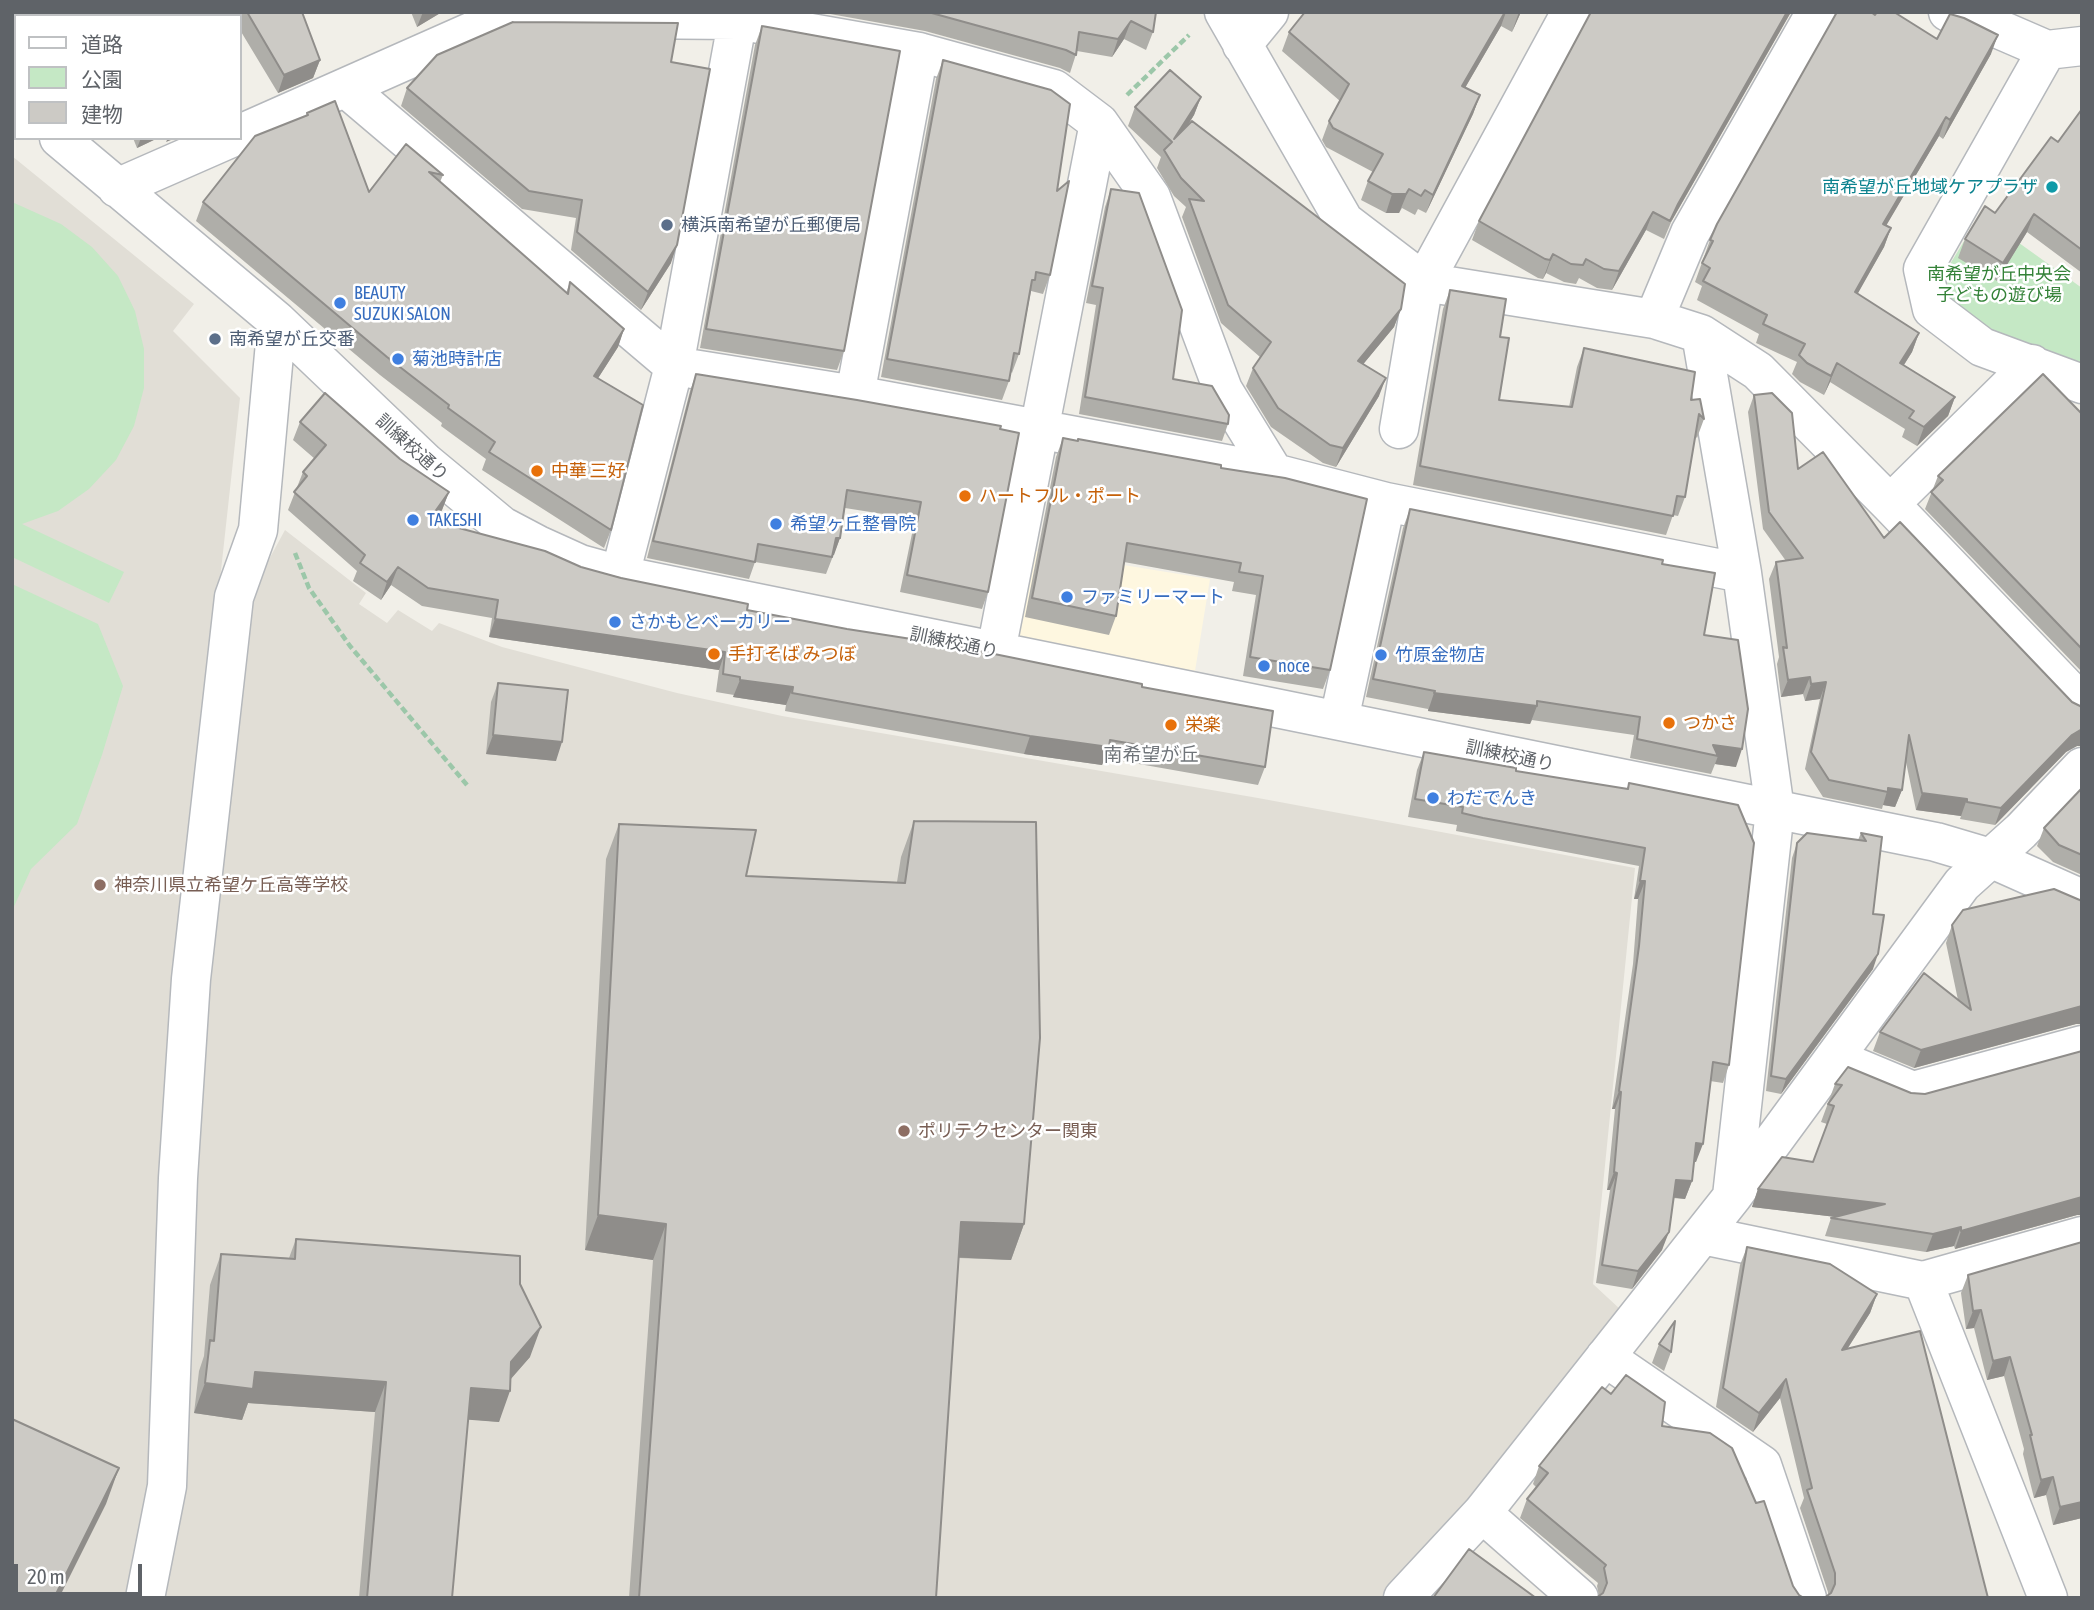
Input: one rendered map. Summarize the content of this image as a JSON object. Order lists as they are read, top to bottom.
{
  "streets": {
    "street": ["訓練校通り"]
  },
  "districts": ["南希望が丘"],
  "parks": ["南希望が丘中央会 子どもの遊び場"],
  "places": [
    "南希望が丘地域ケアプラザ",
    "横浜南希望が丘郵便局",
    "BEAUTY SUZUKI SALON",
    "南希望が丘交番",
    "菊池時計店",
    "中華 三好",
    "ハートフル・ポート",
    "TAKESHI",
    "希望ヶ丘整骨院",
    "ファミリーマート",
    "さかもとベーカリー",
    "手打そば みつぼ",
    "竹原金物店",
    "noce",
    "つかさ",
    "栄楽",
    "わだでんき",
    "神奈川県立希望ケ丘高等学校",
    "ポリテクセンター関東"
  ],
  "legend": ["道路", "公園", "建物"],
  "scale_bar": "20 m"
}
